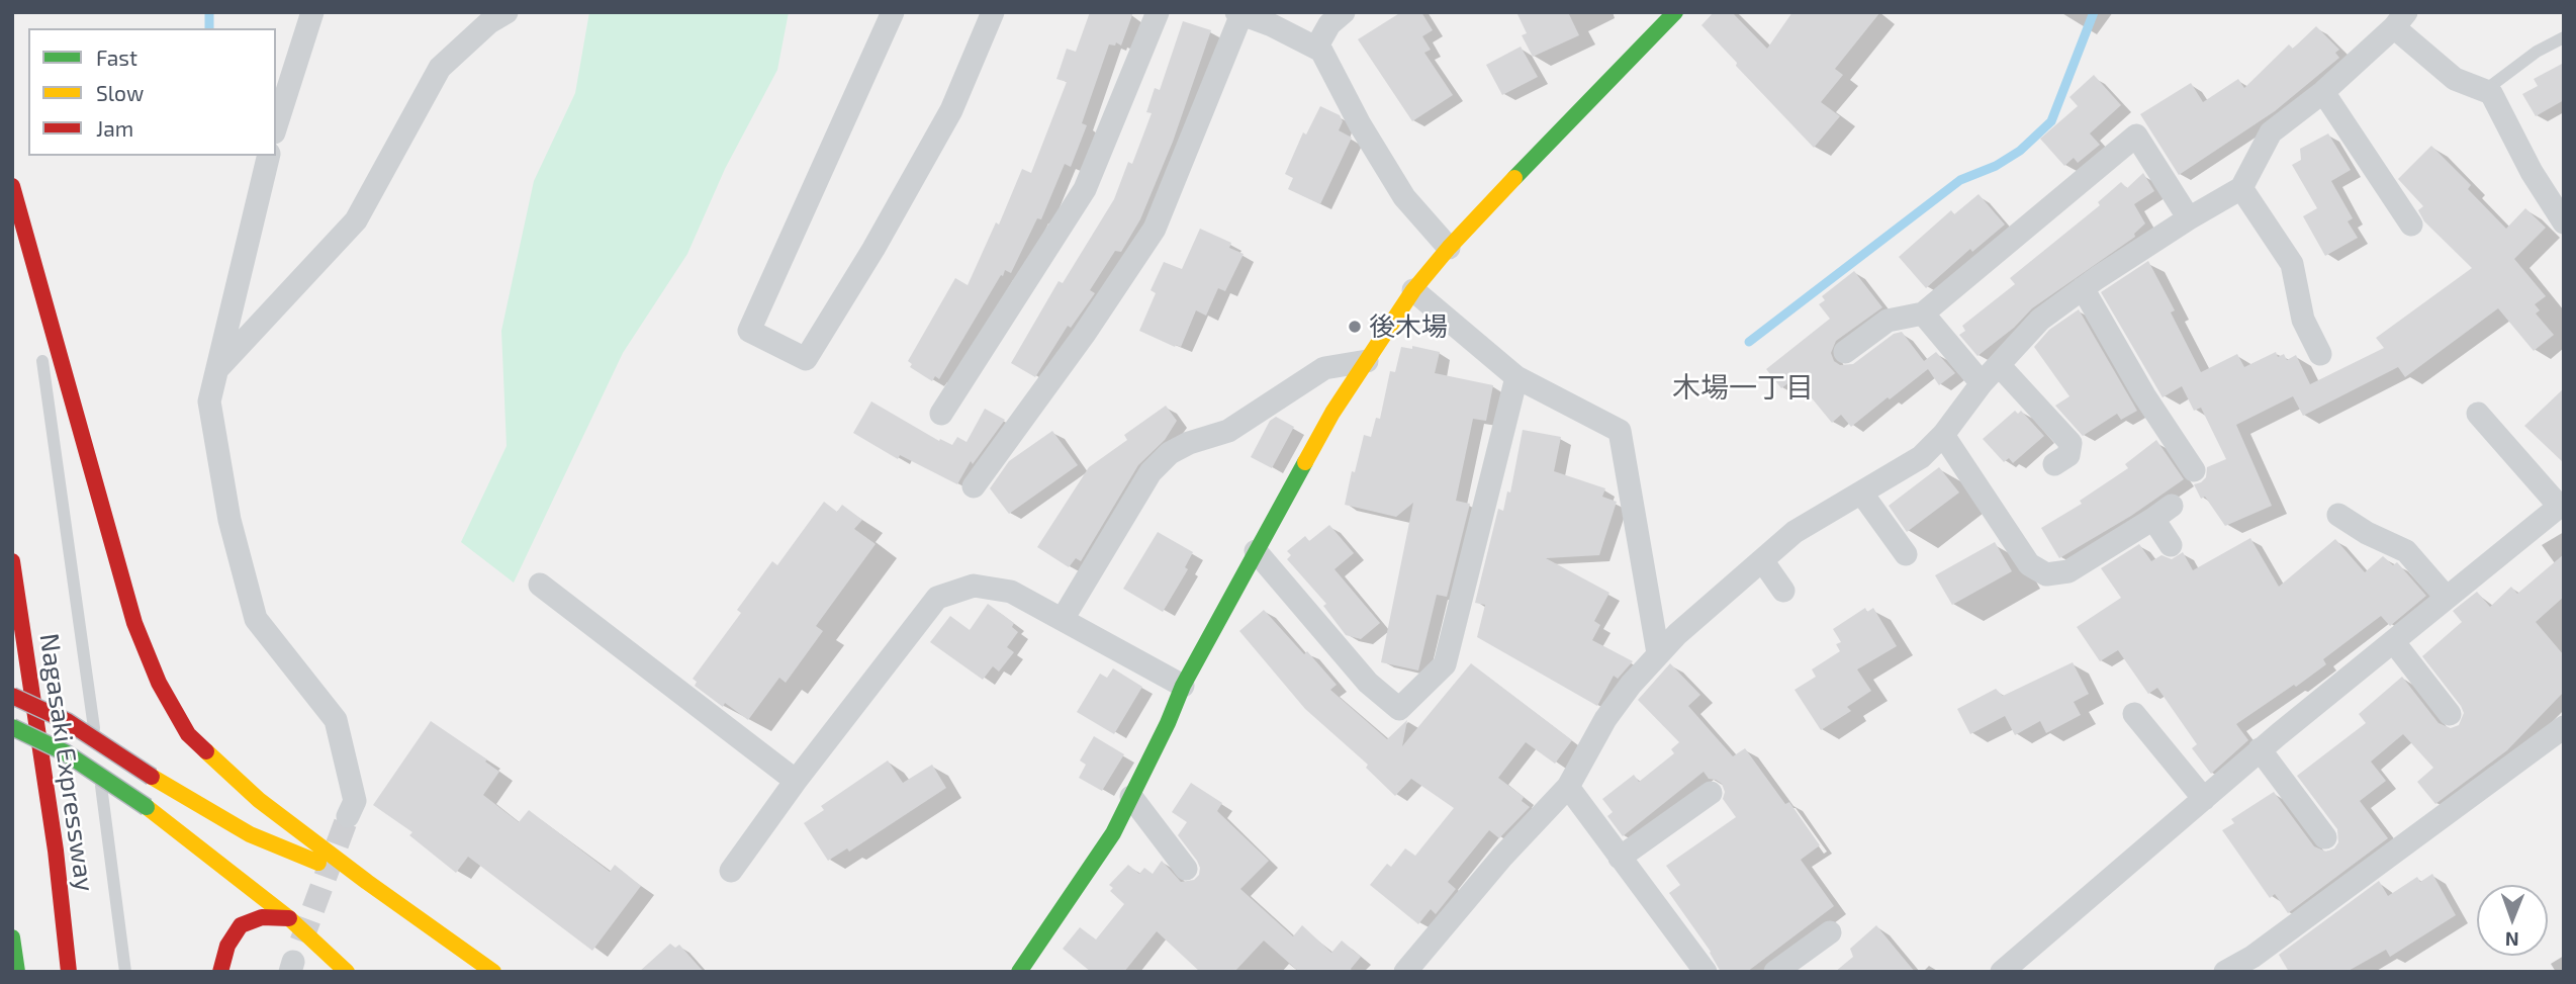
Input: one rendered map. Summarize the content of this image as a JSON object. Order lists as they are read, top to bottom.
{
  "streets": {
    "main road": ["Nagasaki Expressway"]
  },
  "districts": ["木場一丁目"],
  "places": ["後木場"],
  "legend": ["Fast", "Slow", "Jam"],
  "north": "bottom"
}
